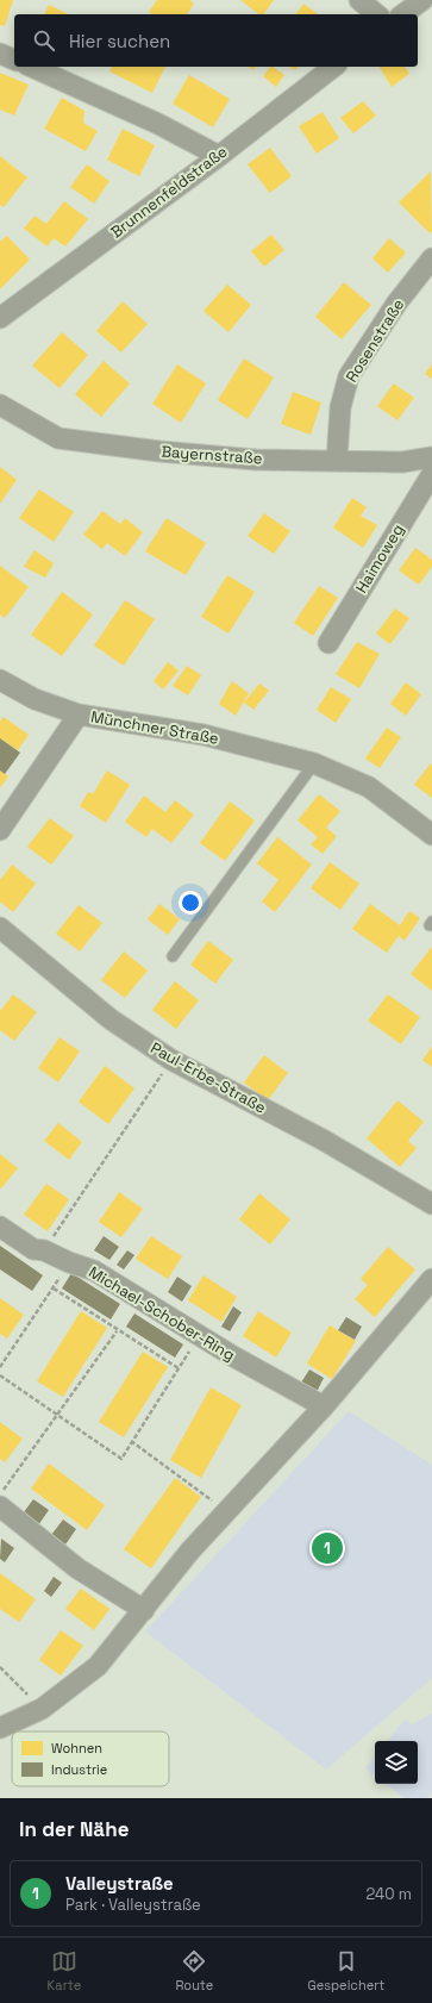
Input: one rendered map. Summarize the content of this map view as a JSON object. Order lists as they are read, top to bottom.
{
  "streets": {
    "street": [
      "Brunnenfeldstraße",
      "Rosenstraße",
      "Bayernstraße",
      "Haimoweg",
      "Münchner Straße",
      "Paul-Erbe-Straße",
      "Michael-Schober-Ring"
    ]
  },
  "crossings": [
    ["Rosenstraße", "Bayernstraße"]
  ],
  "legend": ["Wohnen", "Industrie"],
  "page": {
    "search": "Hier suchen",
    "pins": "1",
    "heading": "In der Nähe",
    "list": [
      {
        "mark": "1",
        "name": "Valleystraße",
        "note": "Park · Valleystraße",
        "value": "240 m"
      }
    ],
    "nav": ["Karte", "Route", "Gespeichert"]
  }
}
